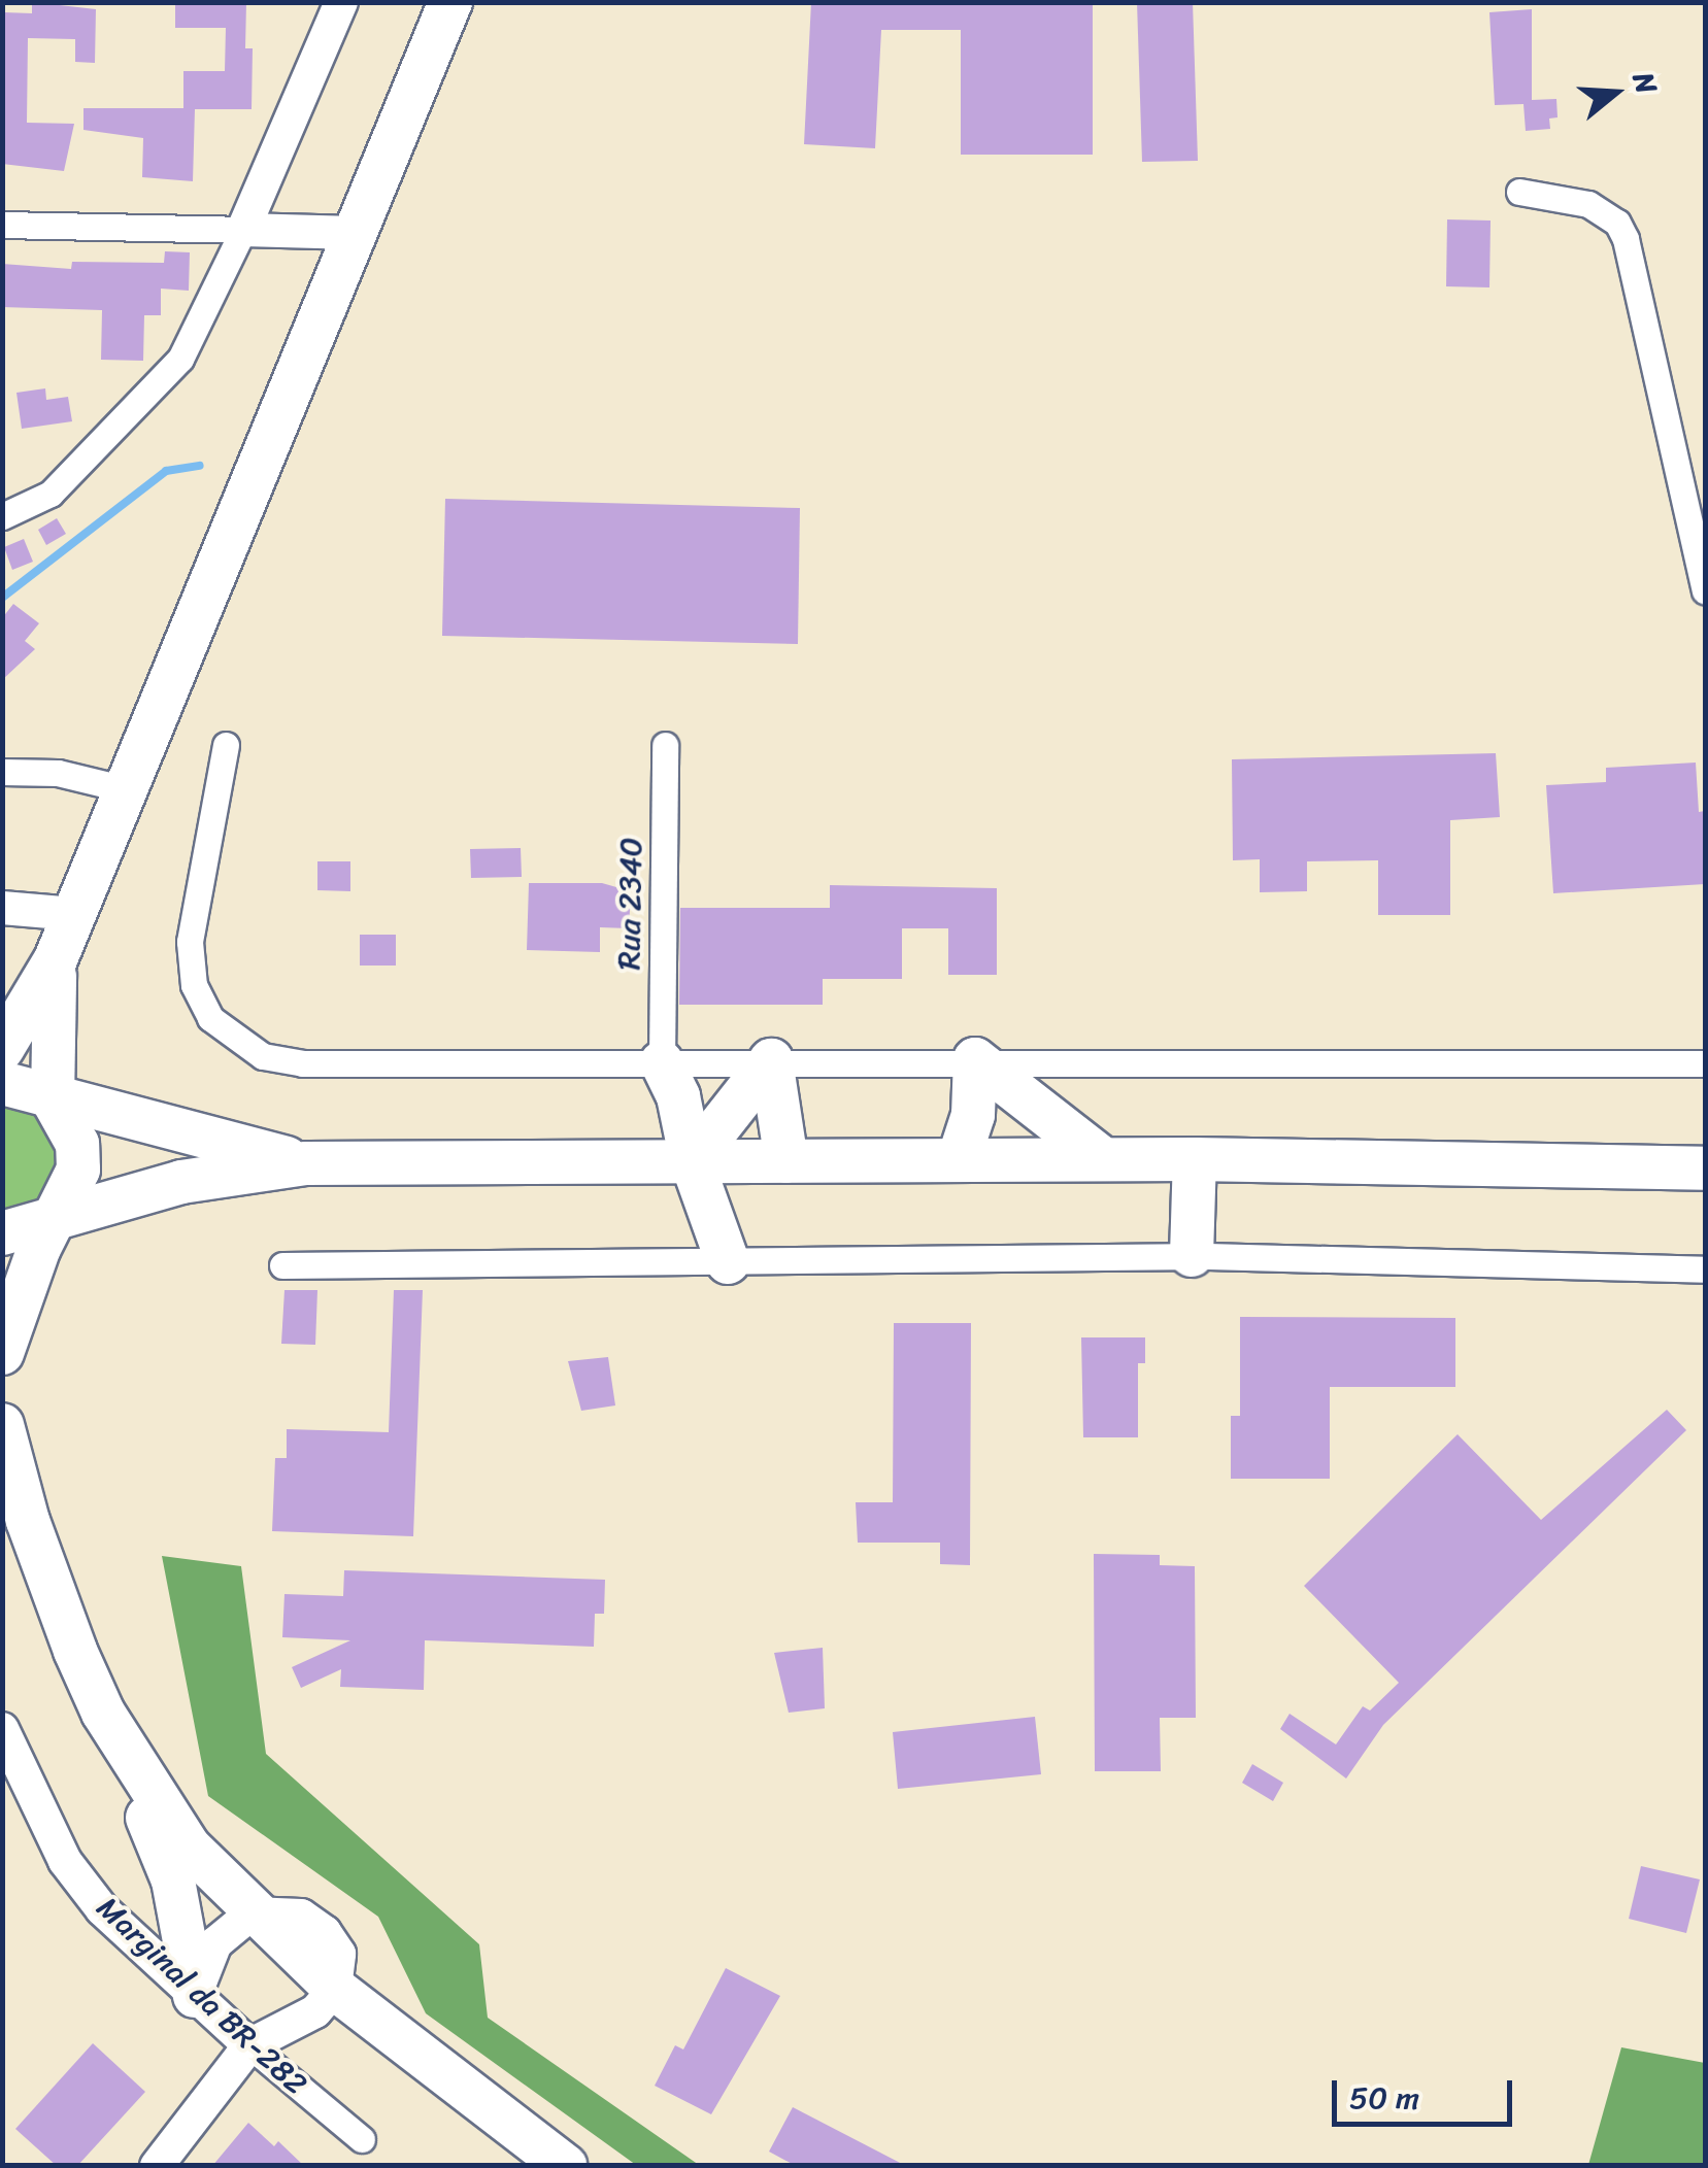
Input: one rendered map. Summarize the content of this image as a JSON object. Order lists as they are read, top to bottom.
{
  "streets": {
    "street": ["Rua 2340", "Marginal da BR-282"]
  },
  "scale_bar": "50 m",
  "north": "right"
}
